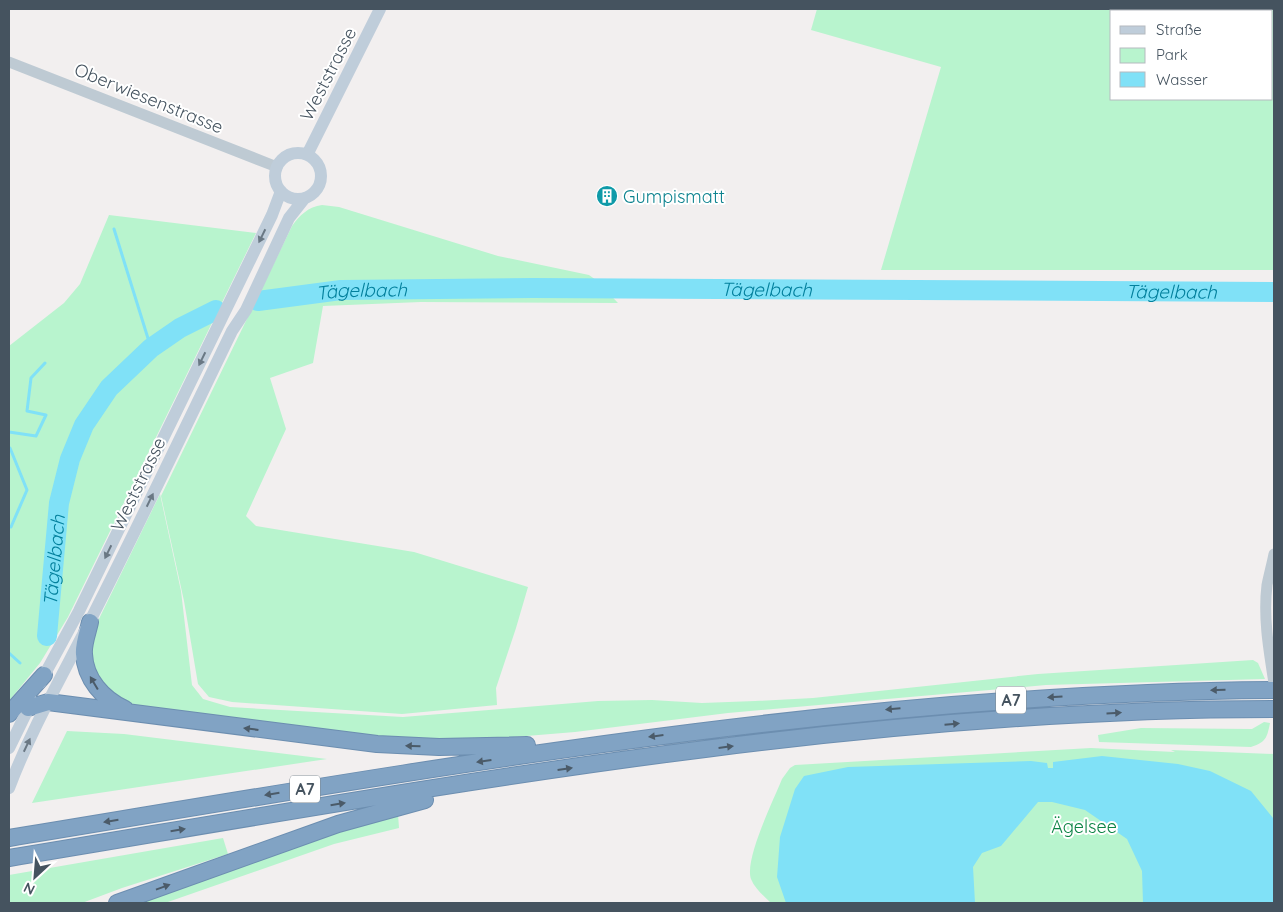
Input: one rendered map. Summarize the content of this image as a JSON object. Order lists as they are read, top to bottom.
{
  "streets": {
    "highway": ["A7"],
    "main road": ["Weststrasse"],
    "street": ["Oberwiesenstrasse"]
  },
  "crossings": [
    ["Weststrasse", "Oberwiesenstrasse"],
    ["Weststrasse", "A7"]
  ],
  "water": ["Tägelbach"],
  "parks": ["Ägelsee"],
  "places": {
    "building": ["Gumpismatt"]
  },
  "legend": ["Straße", "Park", "Wasser"],
  "north": "bottom left"
}
